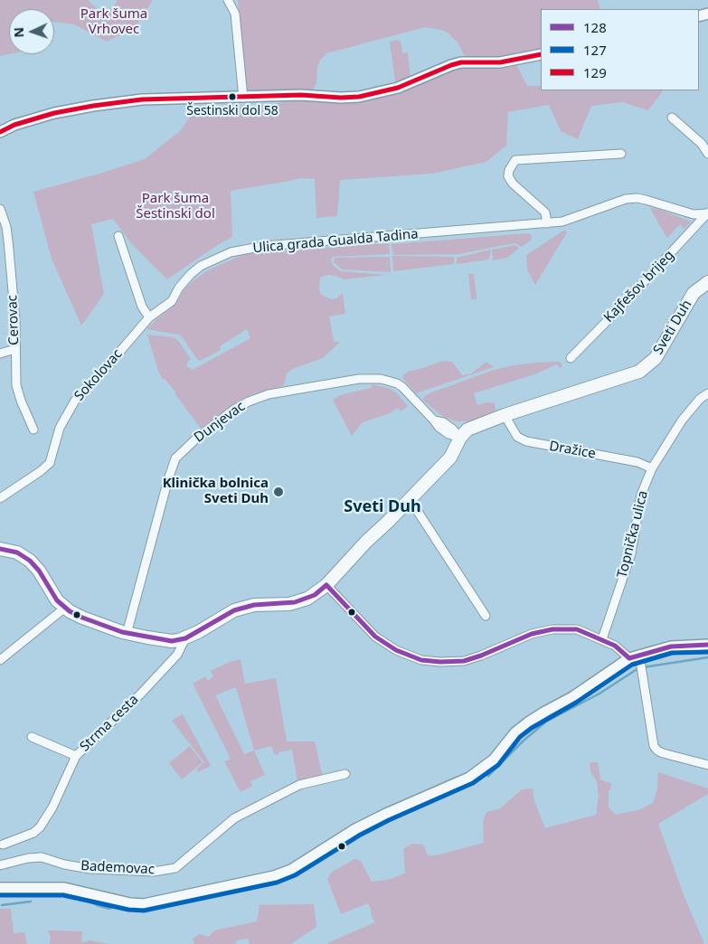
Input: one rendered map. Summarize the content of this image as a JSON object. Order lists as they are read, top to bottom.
{
  "streets": {
    "main road": ["Sveti Duh"],
    "street": [
      "Ulica grada Gualda Tadina",
      "Kajfešov brijeg",
      "Cerovac",
      "Sokolovac",
      "Dunjevac",
      "Dražice",
      "Topnička ulica",
      "Strma cesta",
      "Bademovac"
    ]
  },
  "crossings": [
    ["Ulica grada Gualda Tadina", "Kajfešov brijeg"],
    ["Ulica grada Gualda Tadina", "Sokolovac"],
    ["Sveti Duh", "Dunjevac"],
    ["Sveti Duh", "Dražice"],
    ["Dražice", "Topnička ulica"]
  ],
  "districts": ["Sveti Duh"],
  "parks": ["Park šuma Vrhovec", "Park šuma Šestinski dol"],
  "places": ["Šestinski dol 58", "Klinička bolnica Sveti Duh"],
  "lines": ["transit line 129", "transit line 128", "transit line 127"],
  "legend": ["128", "127", "129"],
  "north": "left"
}
